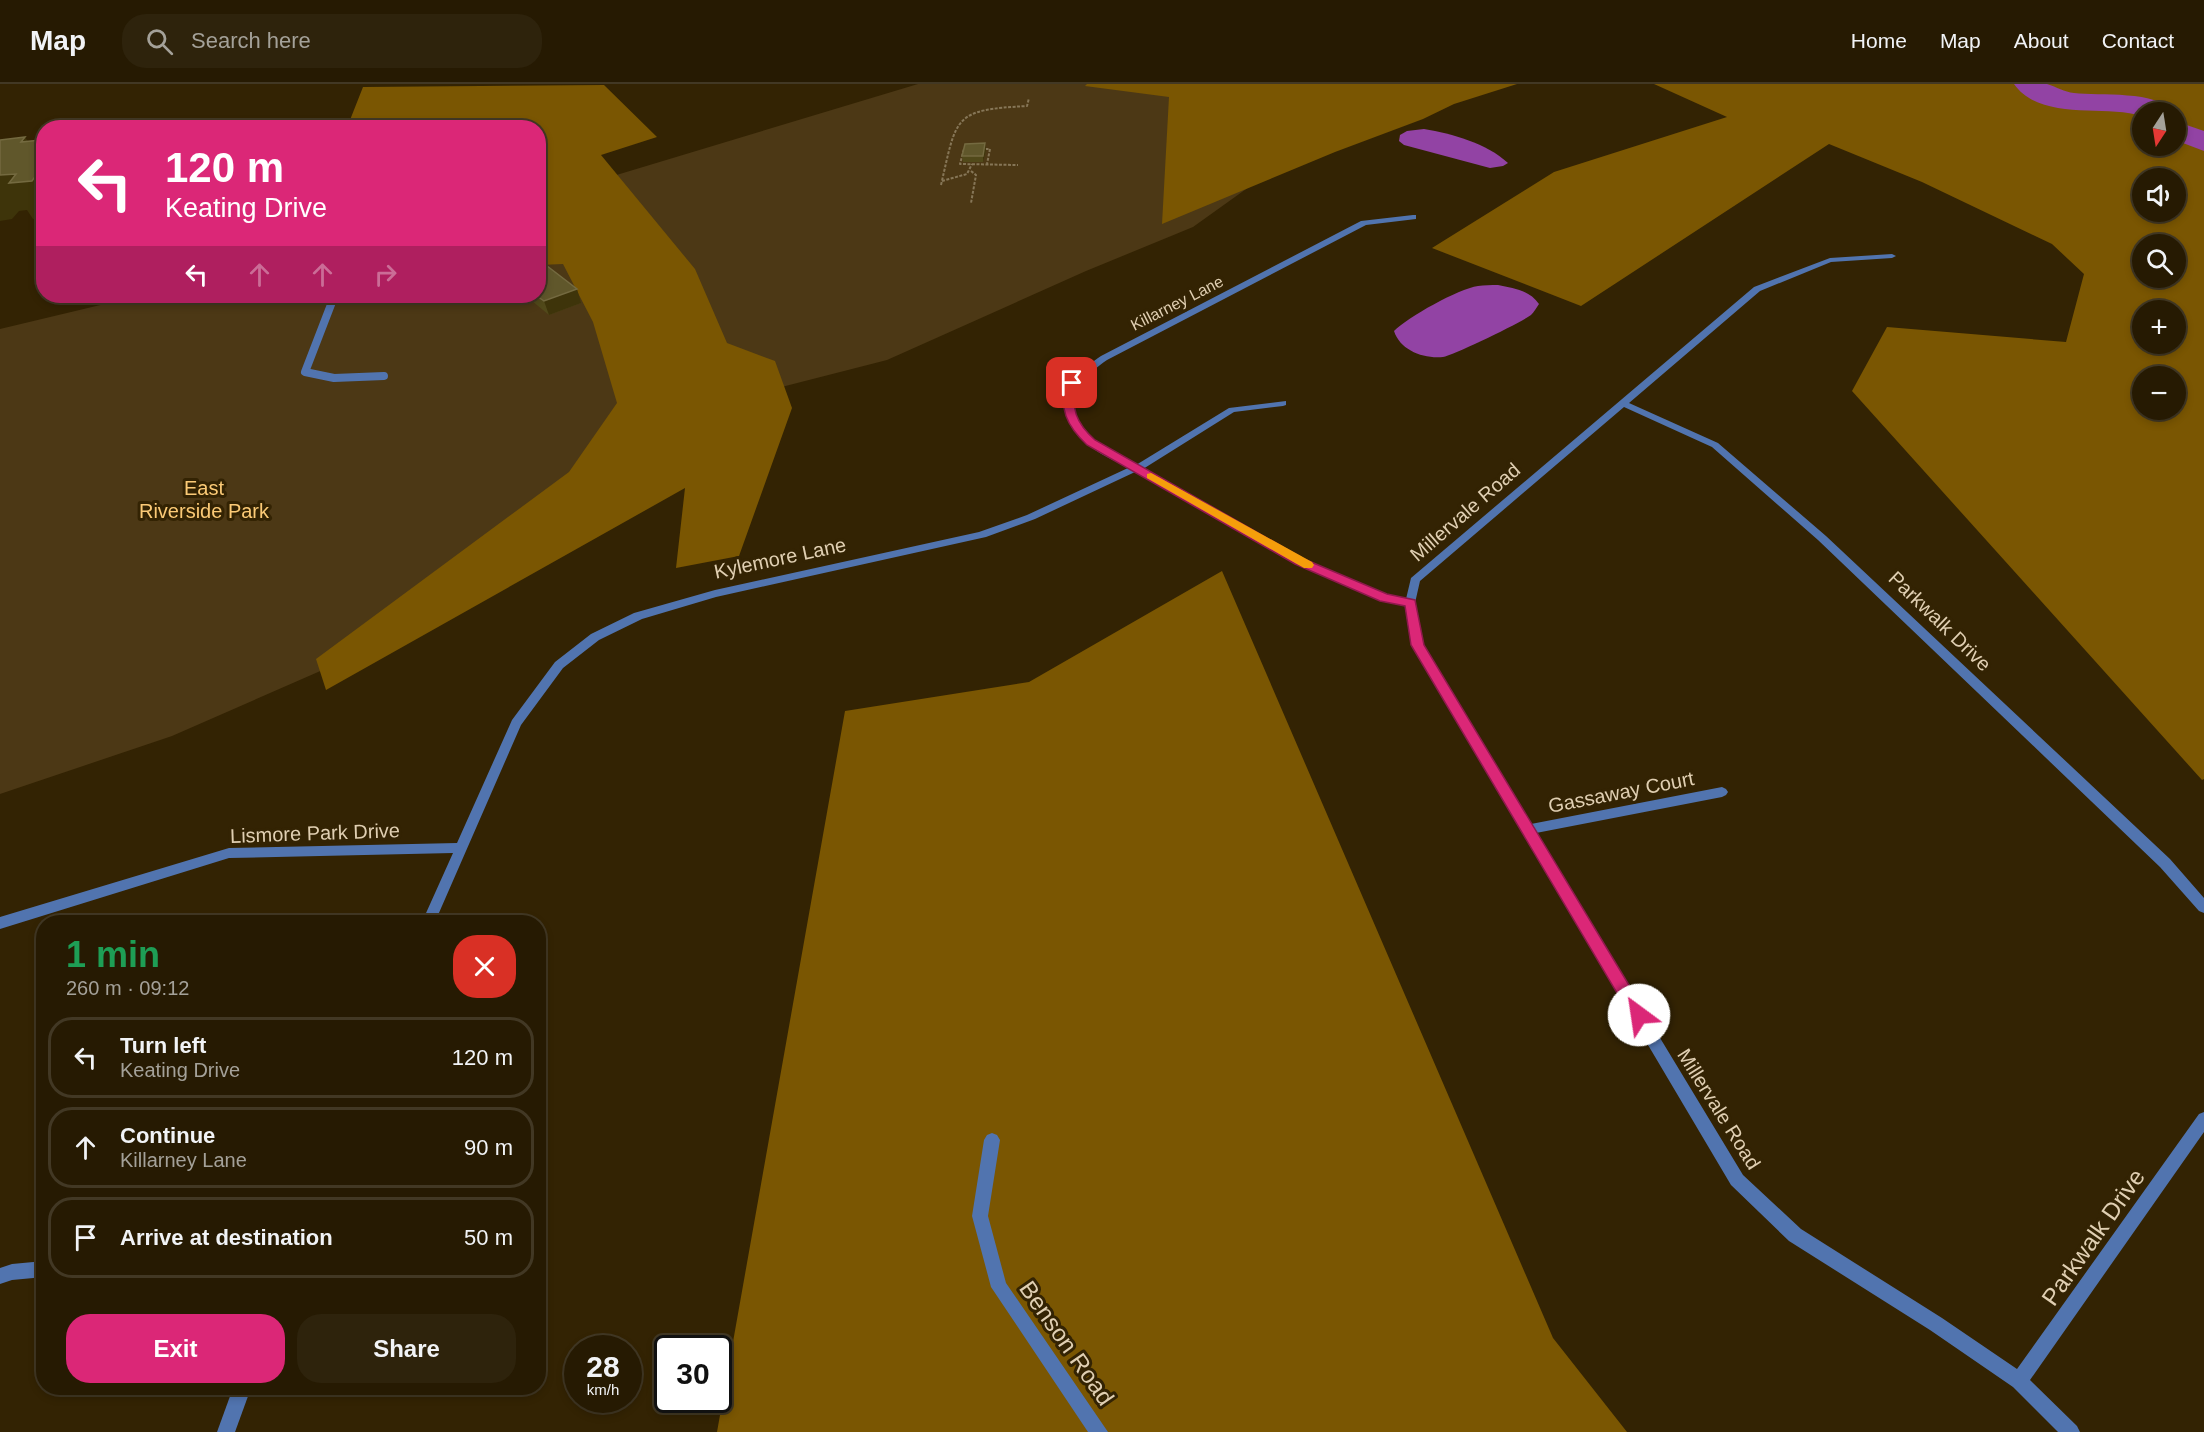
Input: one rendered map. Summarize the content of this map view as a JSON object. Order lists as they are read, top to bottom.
{
  "streets": {
    "street": [
      "Killarney Lane",
      "Millervale Road",
      "Kylemore Lane",
      "Parkwalk Drive",
      "Gassaway Court",
      "Lismore Park Drive",
      "Benson Road"
    ]
  },
  "crossings": [
    ["Killarney Lane", "Millervale Road"],
    ["Killarney Lane", "Kylemore Lane"],
    ["Millervale Road", "Parkwalk Drive"],
    ["Millervale Road", "Gassaway Court"],
    ["Kylemore Lane", "Lismore Park Drive"]
  ],
  "parks": ["East Riverside Park"],
  "north": "bottom",
  "page": {
    "header": "Map",
    "search": "Search here",
    "nav": [
      "Home",
      "Map",
      "About",
      "Contact"
    ],
    "map_buttons": ["+", "−"],
    "turn": ["120 m", "Keating Drive"],
    "heading": ["1 min", "260 m · 09:12"],
    "list": [
      {
        "name": "Turn left",
        "note": "Keating Drive",
        "value": "120 m"
      },
      {
        "name": "Continue",
        "note": "Killarney Lane",
        "value": "90 m"
      },
      {
        "name": "Arrive at destination",
        "value": "50 m"
      }
    ],
    "buttons": ["Exit", "Share"],
    "speed": "28 km/h",
    "limit": "30"
  }
}
